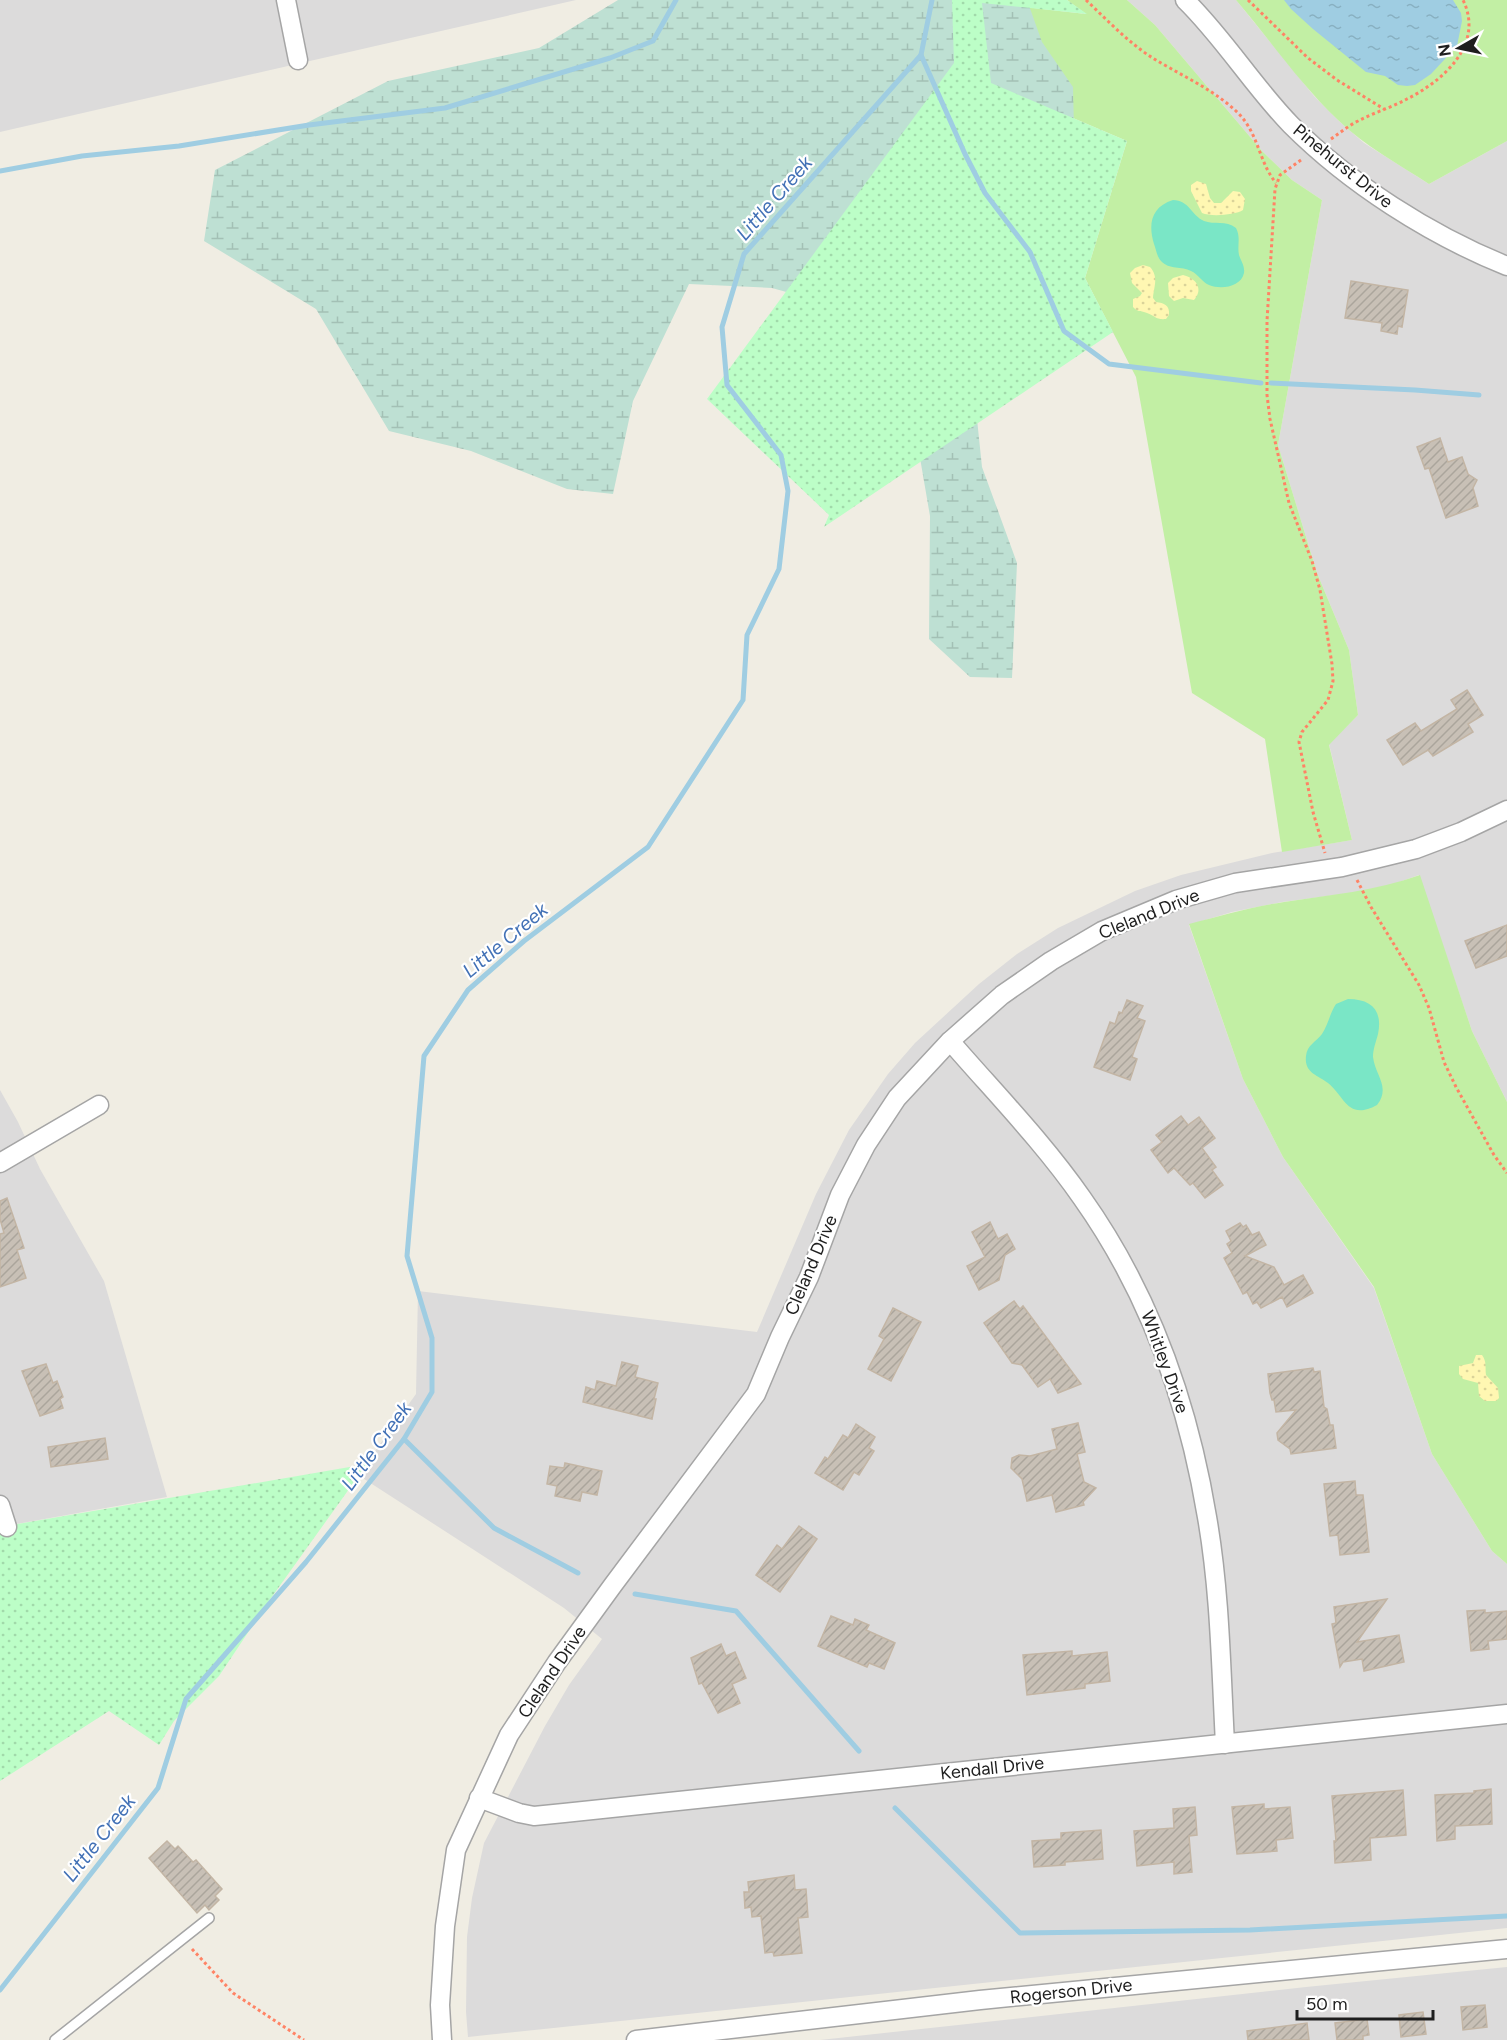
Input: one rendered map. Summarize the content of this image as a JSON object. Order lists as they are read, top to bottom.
{
  "streets": {
    "street": [
      "Pinehurst Drive",
      "Cleland Drive",
      "Whitley Drive",
      "Kendall Drive",
      "Rogerson Drive"
    ]
  },
  "crossings": [
    ["Cleland Drive", "Whitley Drive"],
    ["Cleland Drive", "Kendall Drive"],
    ["Whitley Drive", "Kendall Drive"]
  ],
  "water": ["Little Creek"],
  "scale_bar": "50 m",
  "north": "left"
}
